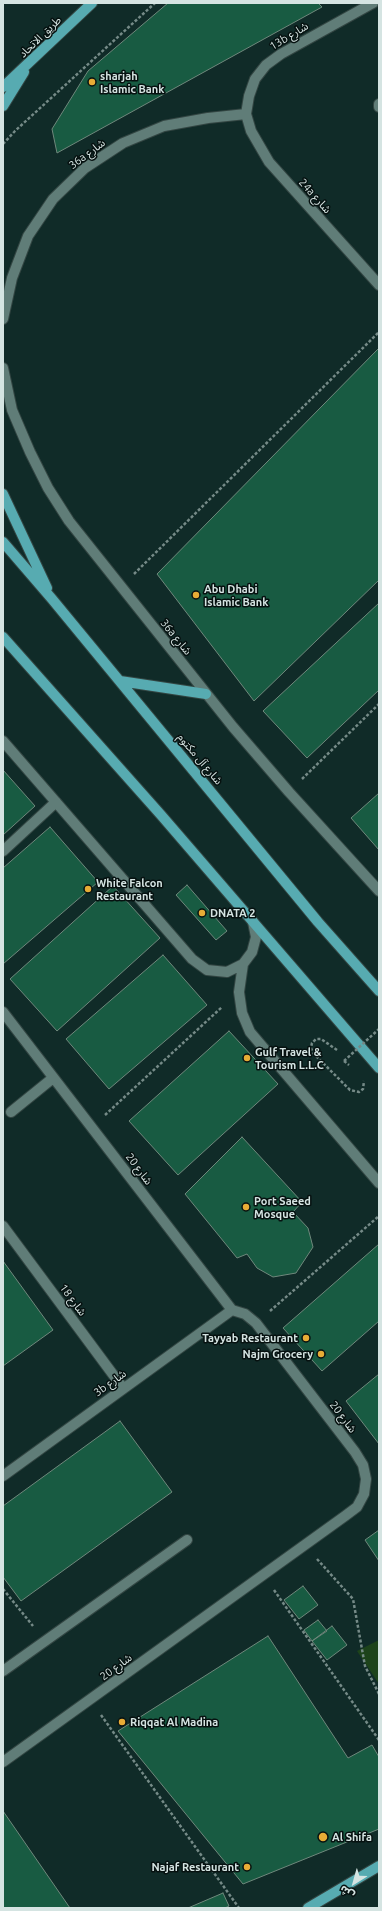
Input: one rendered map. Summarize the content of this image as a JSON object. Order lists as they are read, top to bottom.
{
  "streets": {
    "main road": ["طريق الاتحاد", "شارع آل مكتوم"],
    "street": [
      "13b شارع",
      "36a شارع",
      "24a شارع",
      "شارع 20",
      "شارع 18",
      "3b شارع"
    ]
  },
  "crossings": [
    ["13b شارع", "36a شارع"],
    ["13b شارع", "24a شارع"],
    ["36a شارع", "24a شارع"],
    ["شارع 20", "3b شارع"],
    ["شارع 18", "3b شارع"]
  ],
  "places": [
    "sharjah Islamic Bank",
    "Abu Dhabi Islamic Bank",
    "White Falcon Restaurant",
    "DNATA 2",
    "Gulf Travel & Tourism L.L.C",
    "Port Saeed Mosque",
    "Tayyab Restaurant",
    "Najm Grocery",
    "Riqqat Al Madina",
    "Al Shifa",
    "Najaf Restaurant"
  ],
  "north": "bottom left"
}
